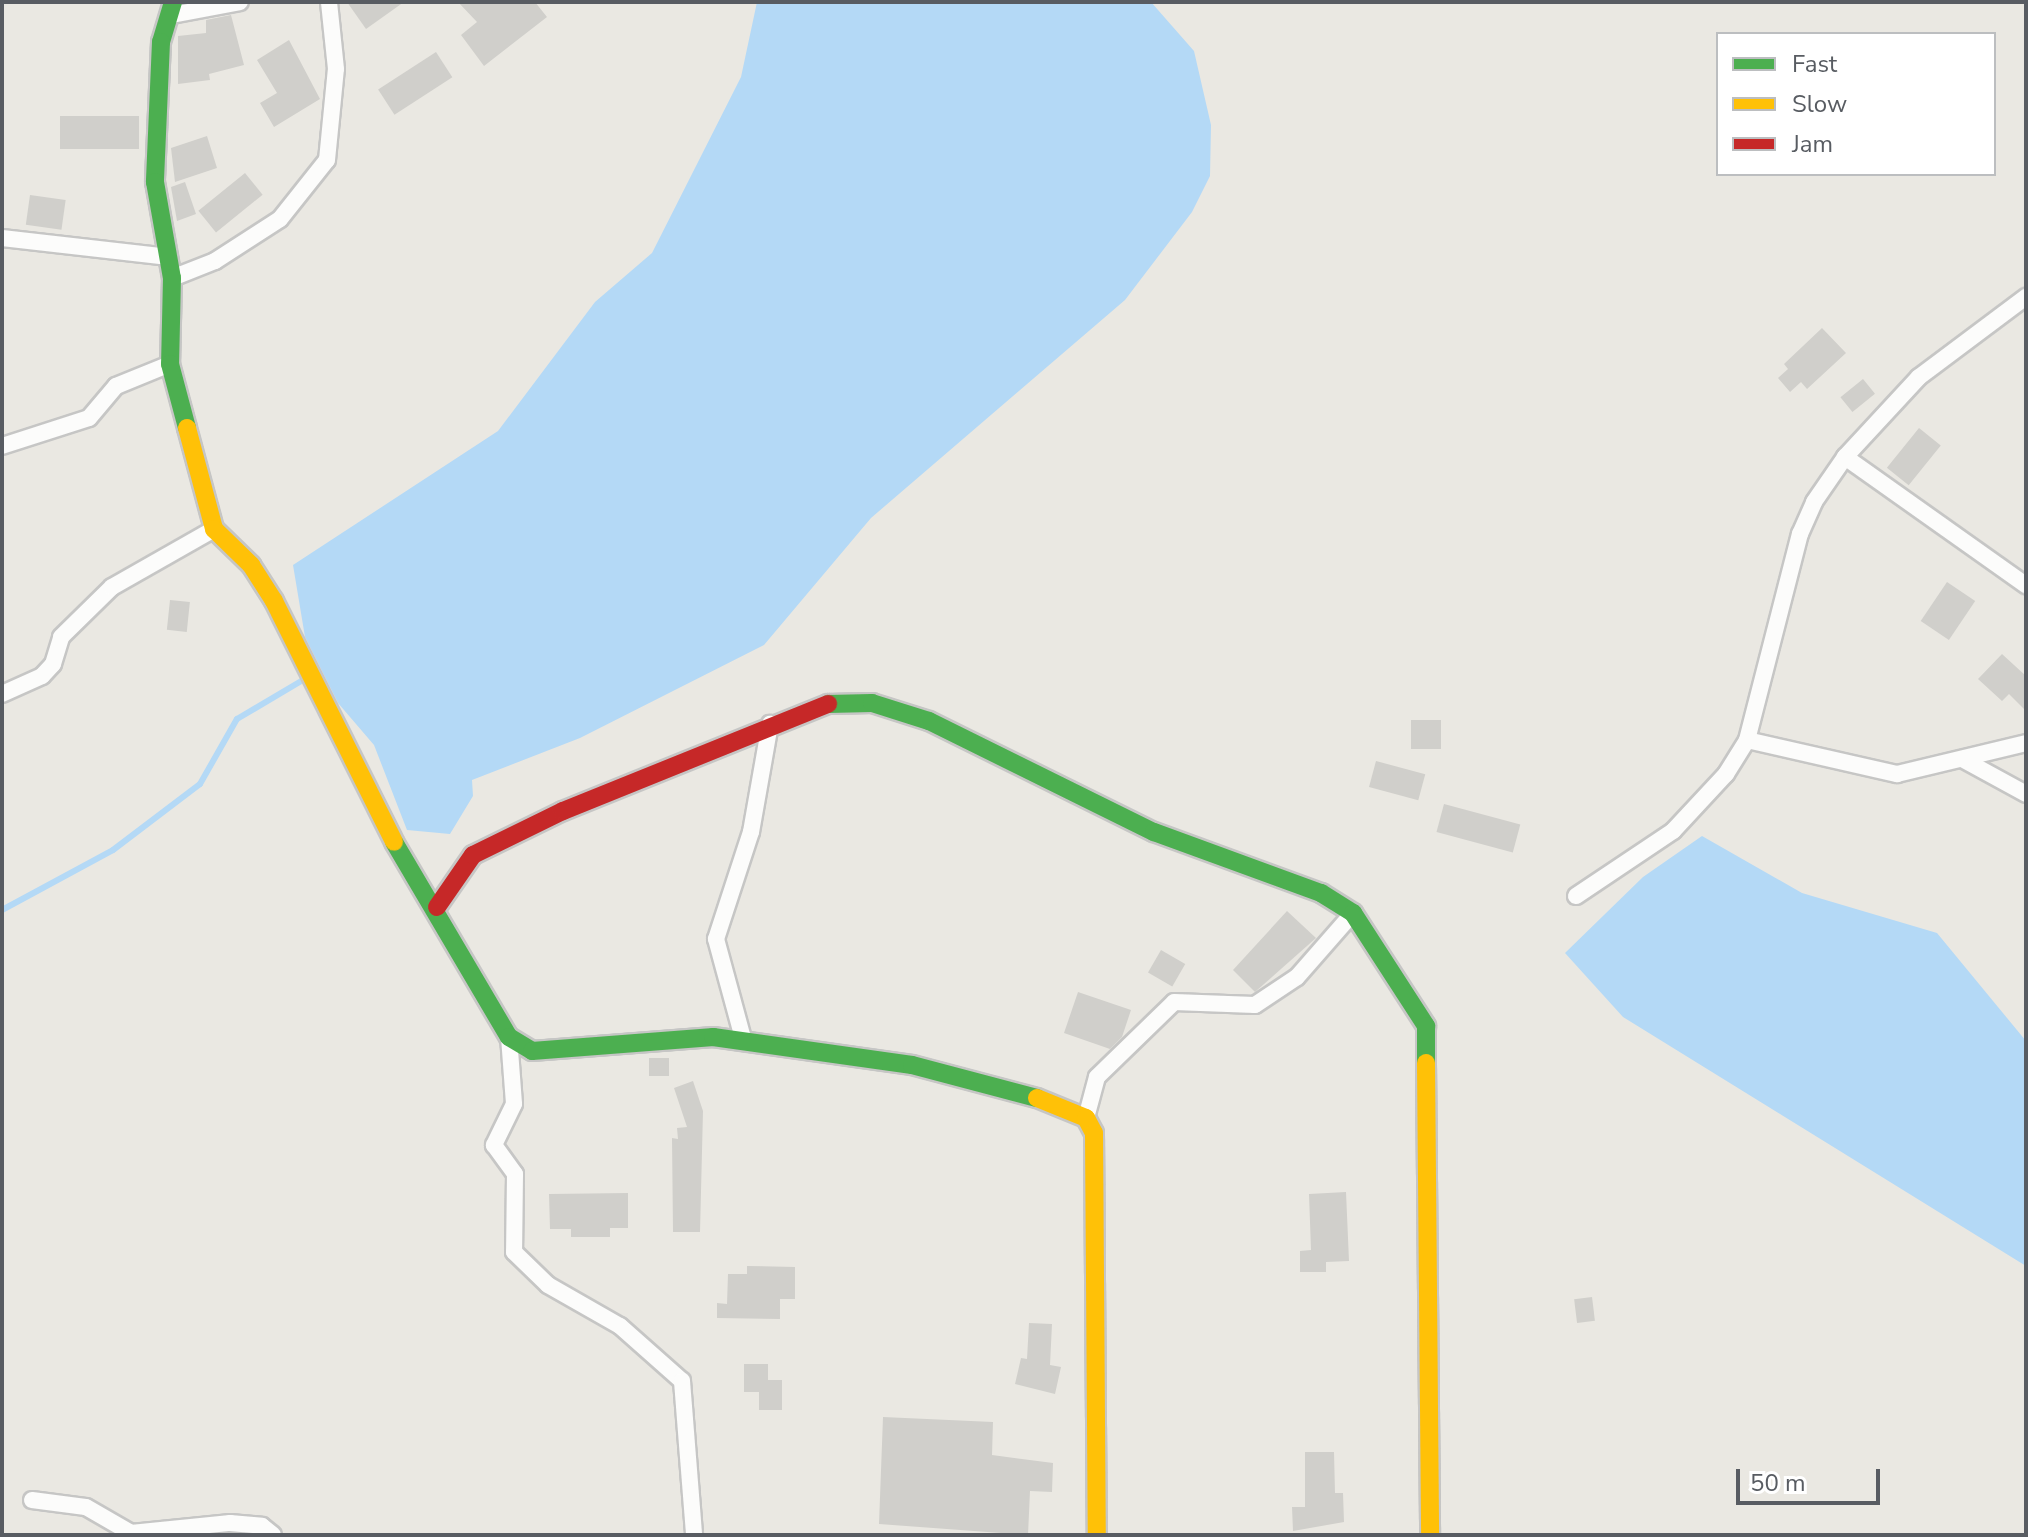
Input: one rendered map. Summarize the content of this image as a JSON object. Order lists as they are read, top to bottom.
{
  "legend": ["Fast", "Slow", "Jam"],
  "scale_bar": "50 m"
}
